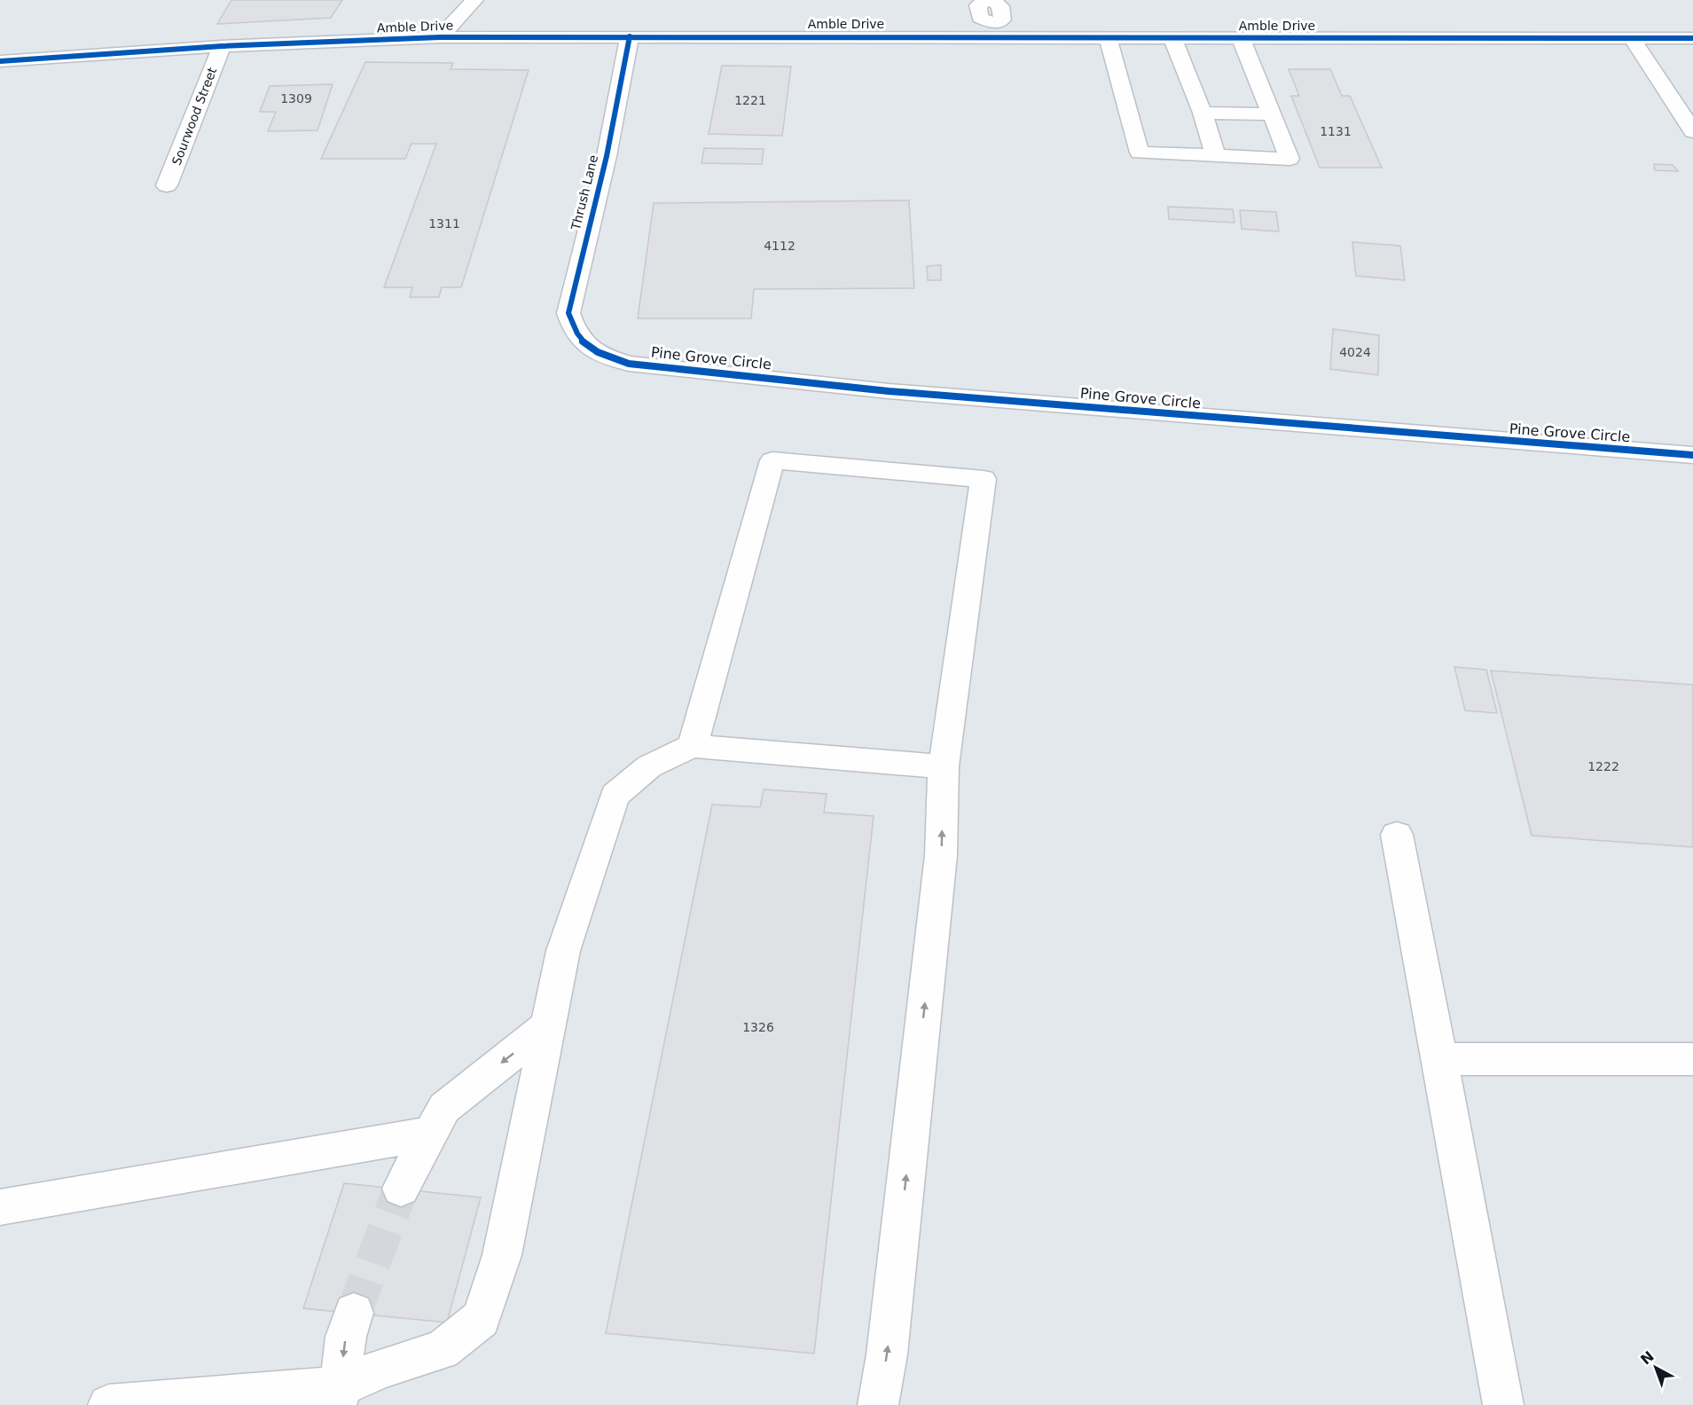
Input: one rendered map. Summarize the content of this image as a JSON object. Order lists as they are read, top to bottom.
{
  "streets": {
    "street": [
      "Amble Drive",
      "Sourwood Street",
      "Thrush Lane",
      "Pine Grove Circle"
    ]
  },
  "crossings": [
    ["Amble Drive", "Sourwood Street"],
    ["Amble Drive", "Thrush Lane"],
    ["Thrush Lane", "Pine Grove Circle"]
  ],
  "house_numbers": [
    "1309",
    "1221",
    "1131",
    "1311",
    "4112",
    "4024",
    "1222",
    "1326"
  ],
  "north": "top left"
}
